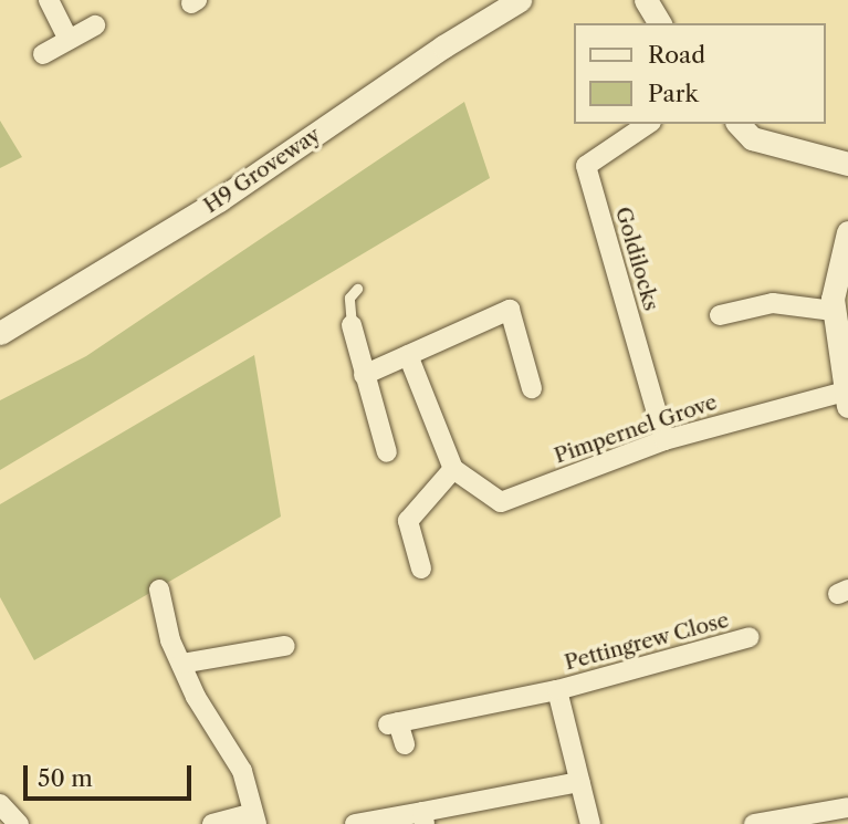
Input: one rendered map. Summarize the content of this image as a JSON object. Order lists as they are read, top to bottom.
{
  "streets": {
    "street": [
      "H9 Groveway",
      "Goldilocks",
      "Pimpernel Grove",
      "Pettingrew Close"
    ]
  },
  "crossings": [
    ["Goldilocks", "Pimpernel Grove"]
  ],
  "legend": ["Road", "Park"],
  "scale_bar": "50 m"
}
